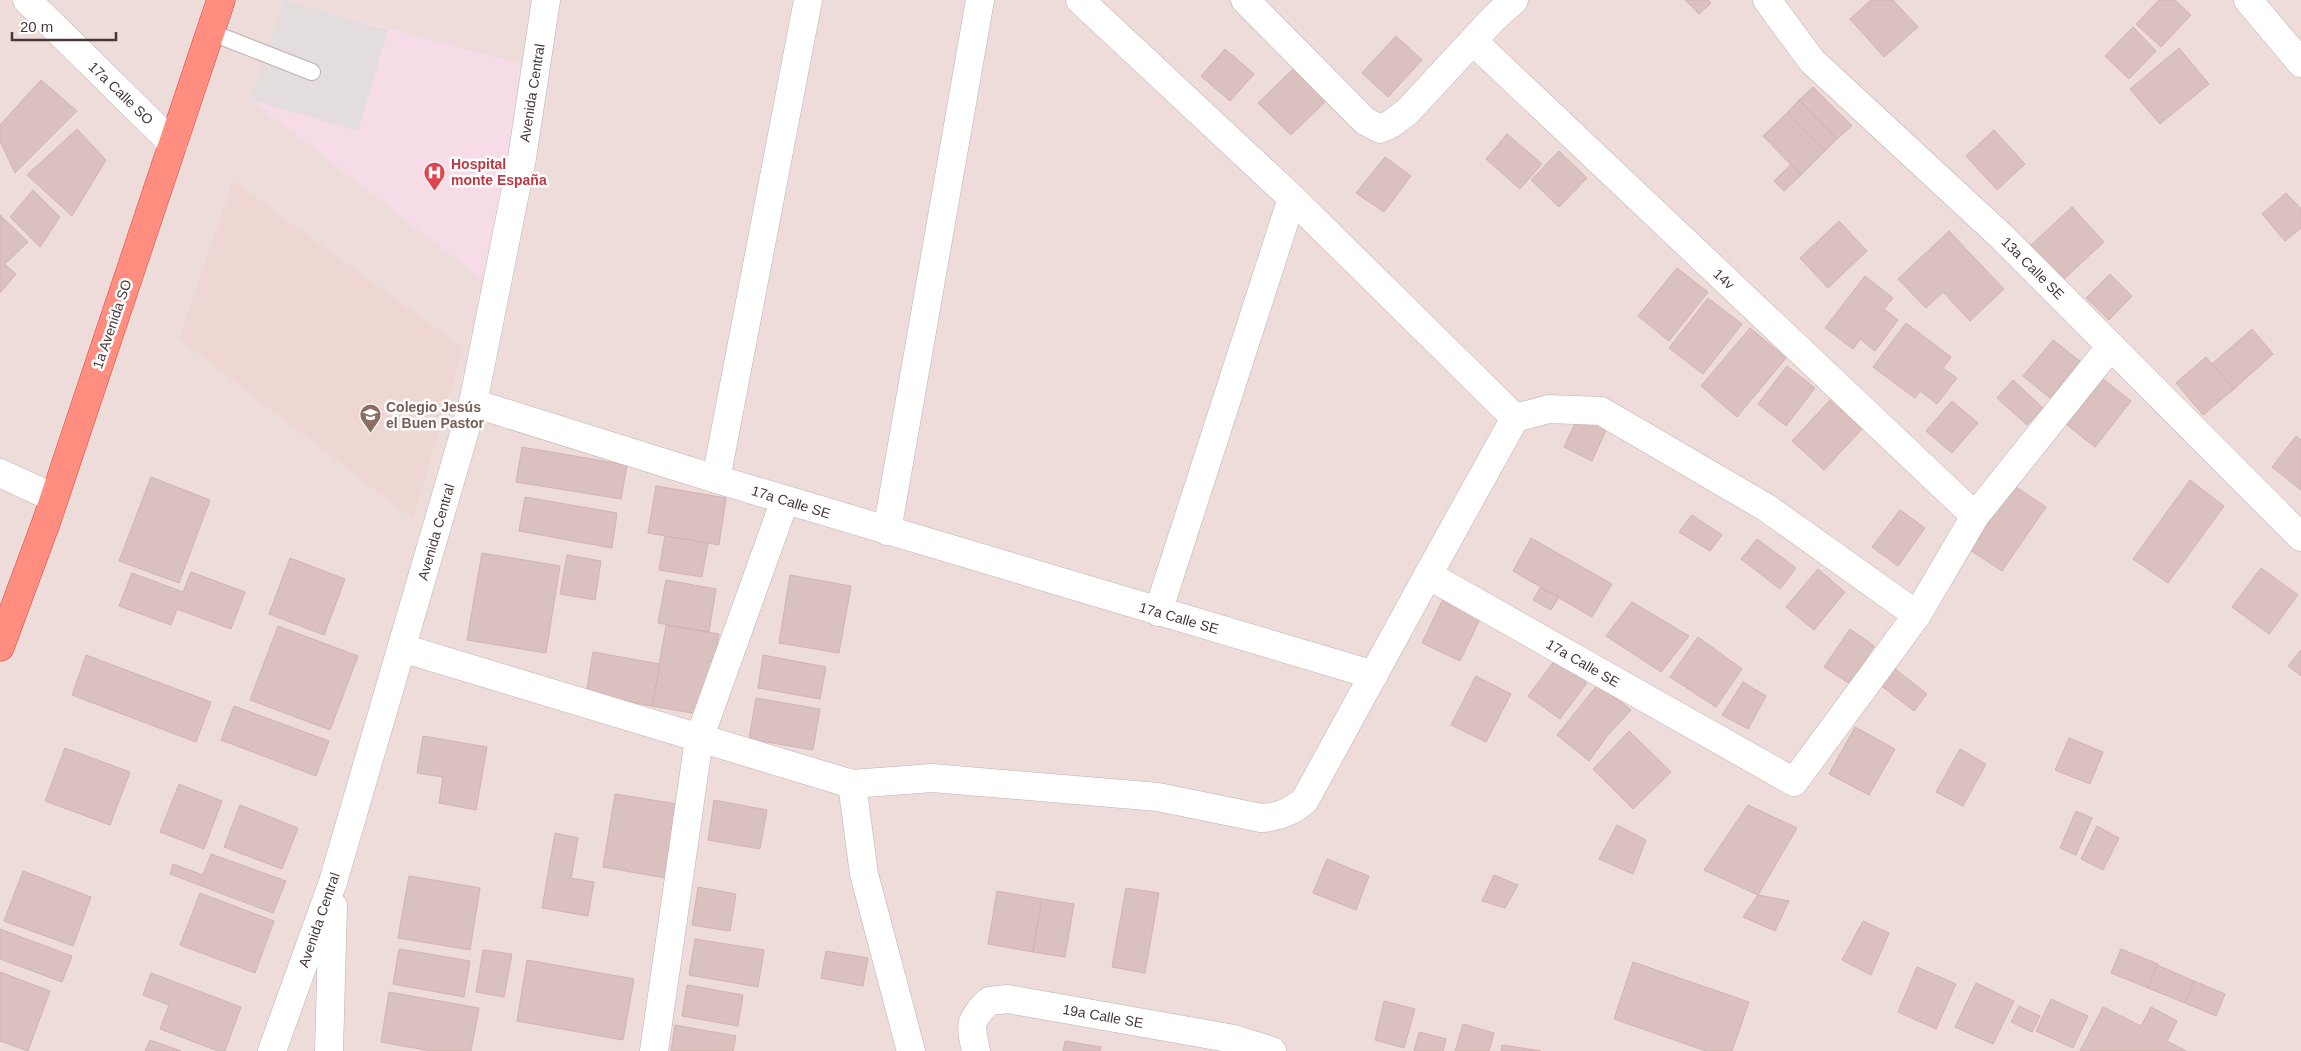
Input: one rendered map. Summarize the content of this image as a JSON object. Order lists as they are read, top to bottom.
{
  "streets": {
    "highway": ["1a Avenida SO"],
    "street": [
      "17a Calle SO",
      "Avenida Central",
      "13a Calle SE",
      "14v",
      "17a Calle SE",
      "19a Calle SE"
    ]
  },
  "crossings": [
    ["17a Calle SO", "1a Avenida SO"],
    ["Avenida Central", "17a Calle SE"]
  ],
  "places": {
    "hospital": ["Hospital monte España"],
    "school or university": ["Colegio Jesús el Buen Pastor"]
  },
  "scale_bar": "20 m"
}
